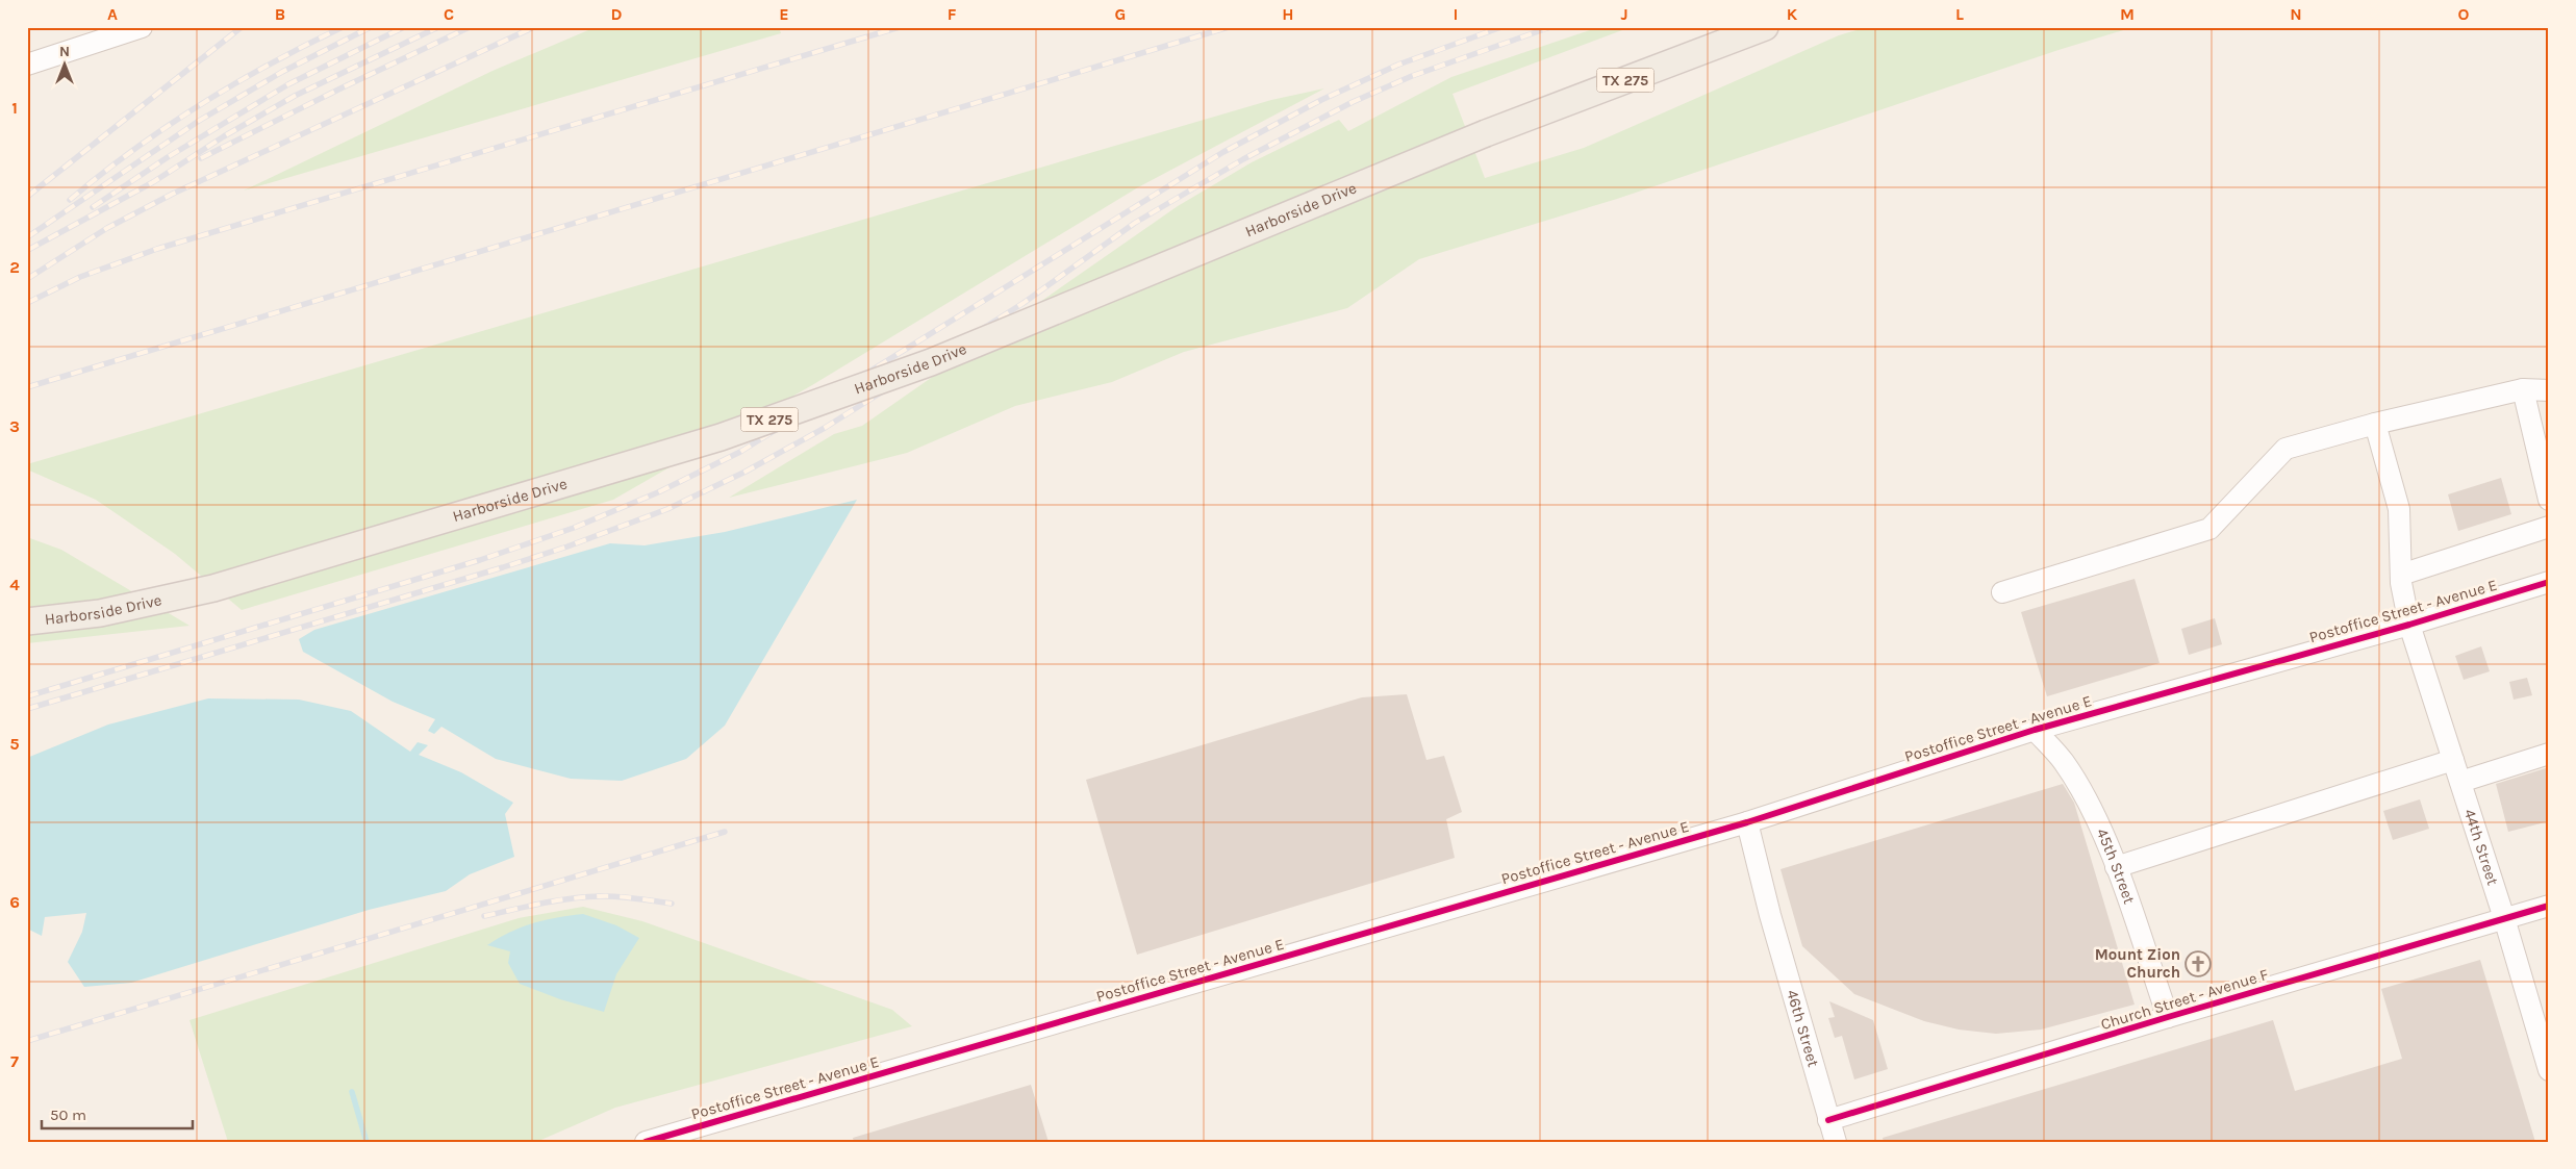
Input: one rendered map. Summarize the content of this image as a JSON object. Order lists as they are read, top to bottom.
{
  "streets": {
    "main road": ["TX 275", "Harborside Drive"],
    "street": [
      "Postoffice Street - Avenue E",
      "44th Street",
      "45th Street",
      "Church Street - Avenue F",
      "46th Street"
    ]
  },
  "crossings": [
    ["Postoffice Street - Avenue E", "44th Street"],
    ["Postoffice Street - Avenue E", "45th Street"],
    ["Postoffice Street - Avenue E", "46th Street"],
    ["44th Street", "Church Street - Avenue F"],
    ["45th Street", "Church Street - Avenue F"],
    ["Church Street - Avenue F", "46th Street"]
  ],
  "places": {
    "church": ["Mount Zion Church"]
  },
  "scale_bar": "50 m",
  "north": "top",
  "grid": {
    "columns": [
      "A",
      "B",
      "C",
      "D",
      "E",
      "F",
      "G",
      "H",
      "I",
      "J",
      "K",
      "L",
      "M",
      "N",
      "O"
    ],
    "rows": [
      "1",
      "2",
      "3",
      "4",
      "5",
      "6",
      "7"
    ]
  }
}
